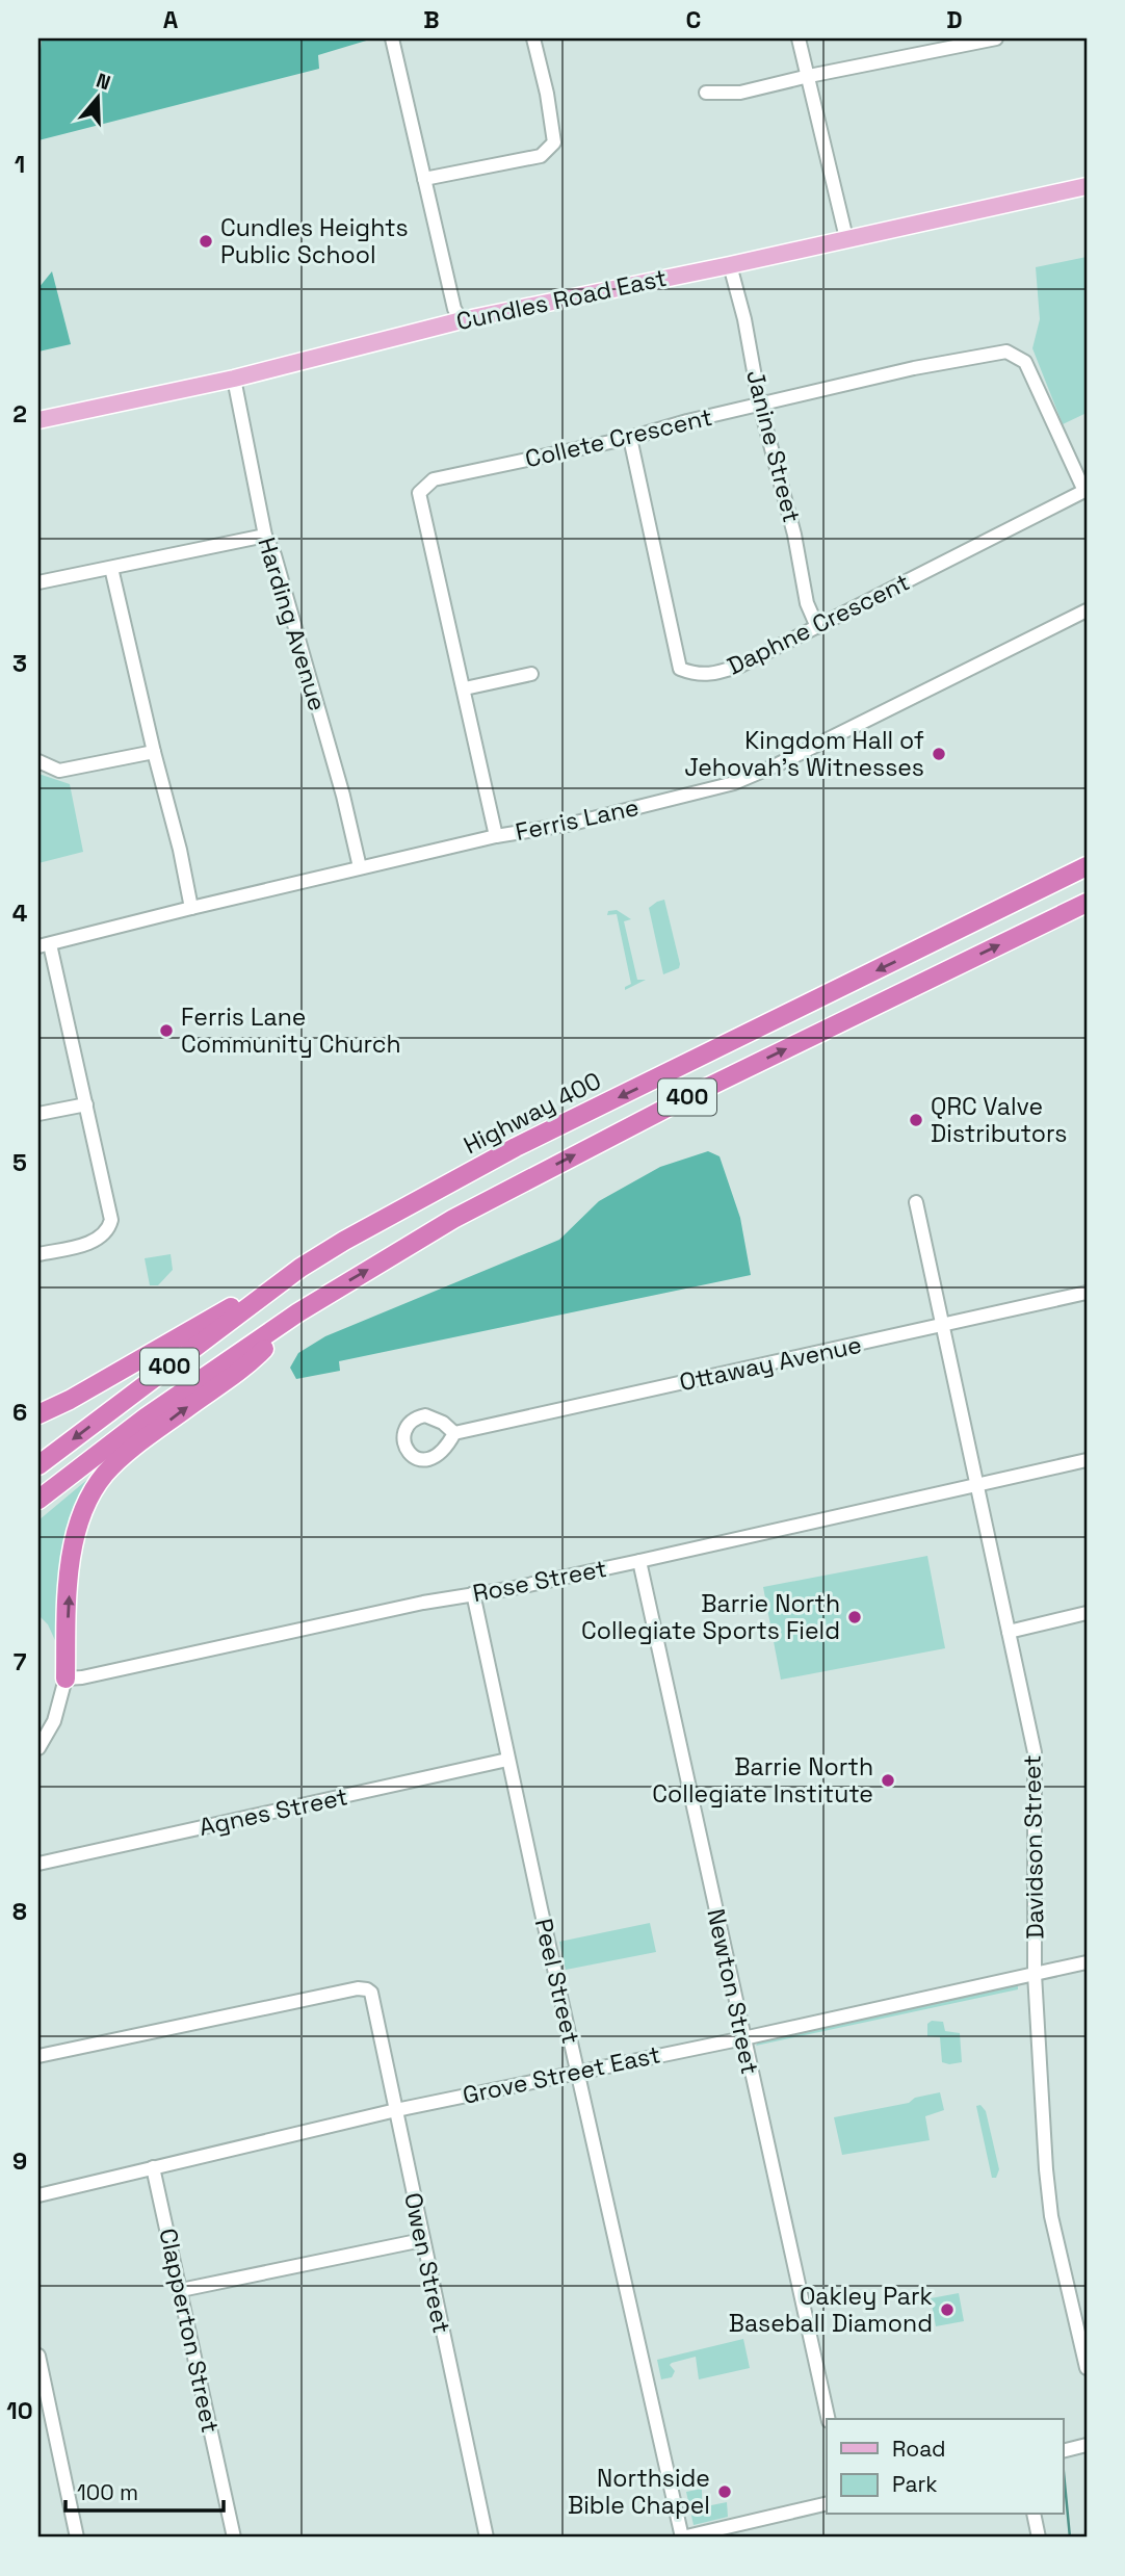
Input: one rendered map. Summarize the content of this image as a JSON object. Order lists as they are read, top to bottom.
{
  "streets": {
    "highway": ["400", "Highway 400"],
    "main road": ["Cundles Road East"],
    "street": [
      "Collete Crescent",
      "Janine Street",
      "Harding Avenue",
      "Daphne Crescent",
      "Ferris Lane",
      "Ottaway Avenue",
      "Rose Street",
      "Agnes Street",
      "Davidson Street",
      "Peel Street",
      "Newton Street",
      "Grove Street East",
      "Owen Street",
      "Clapperton Street"
    ]
  },
  "crossings": [
    ["Cundles Road East", "Janine Street"],
    ["Cundles Road East", "Harding Avenue"],
    ["Collete Crescent", "Janine Street"],
    ["Collete Crescent", "Daphne Crescent"],
    ["Collete Crescent", "Ferris Lane"],
    ["Janine Street", "Daphne Crescent"],
    ["Harding Avenue", "Ferris Lane"],
    ["Ottaway Avenue", "Davidson Street"],
    ["Rose Street", "Davidson Street"],
    ["Rose Street", "Peel Street"],
    ["Rose Street", "Newton Street"],
    ["Agnes Street", "Peel Street"],
    ["Davidson Street", "Grove Street East"],
    ["Peel Street", "Grove Street East"],
    ["Newton Street", "Grove Street East"],
    ["Grove Street East", "Owen Street"],
    ["Grove Street East", "Clapperton Street"]
  ],
  "places": [
    "Cundles Heights Public School",
    "Kingdom Hall of Jehovah's Witnesses",
    "Ferris Lane Community Church",
    "QRC Valve Distributors",
    "Barrie North Collegiate Sports Field",
    "Barrie North Collegiate Institute",
    "Oakley Park Baseball Diamond",
    "Northside Bible Chapel"
  ],
  "legend": ["Road", "Park"],
  "scale_bar": "100 m",
  "north": "top",
  "grid": {
    "columns": [
      "A",
      "B",
      "C",
      "D"
    ],
    "rows": [
      "1",
      "2",
      "3",
      "4",
      "5",
      "6",
      "7",
      "8",
      "9",
      "10"
    ]
  }
}
